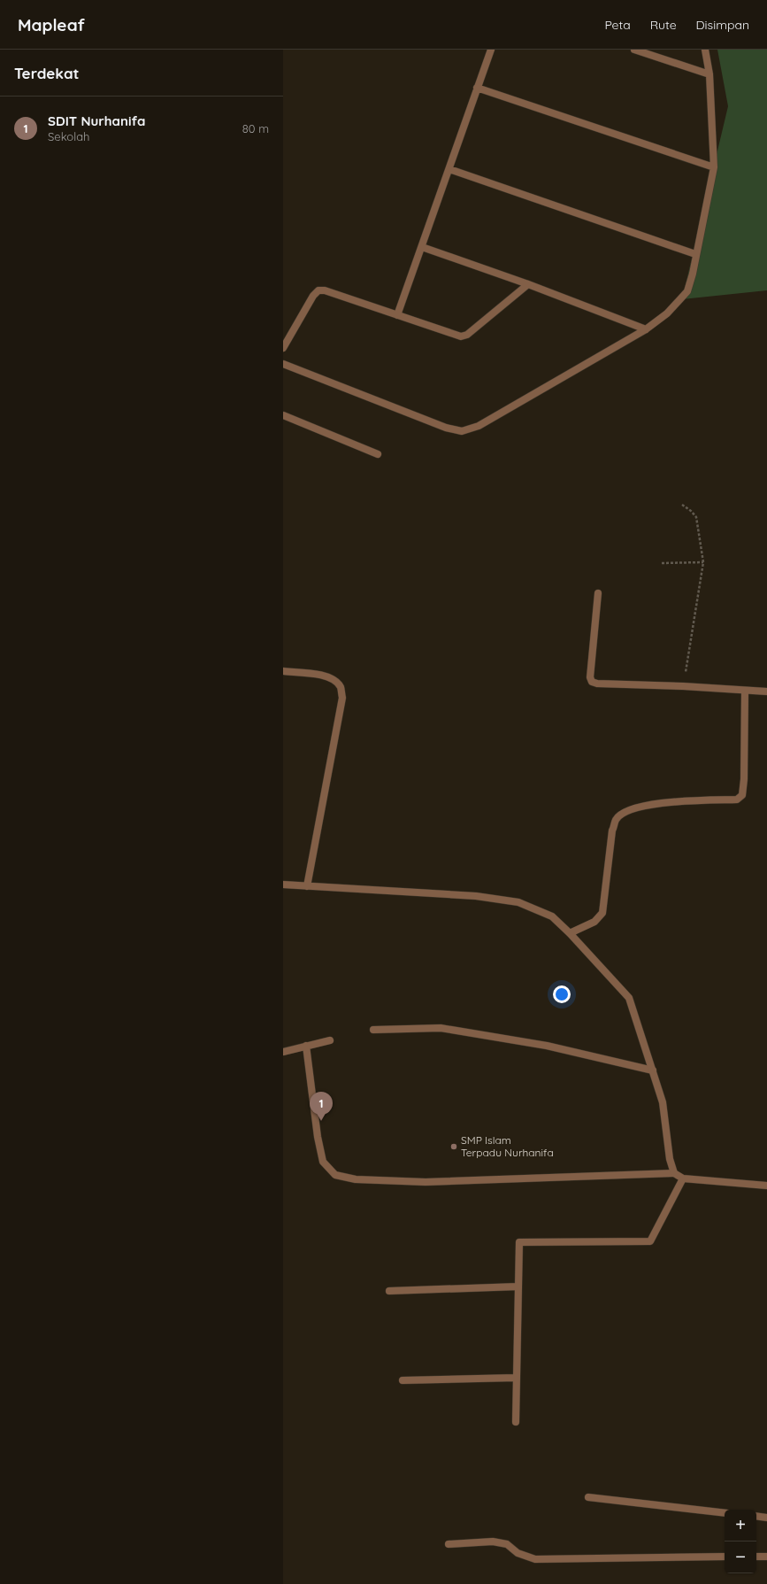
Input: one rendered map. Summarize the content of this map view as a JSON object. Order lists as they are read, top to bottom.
{
  "places": ["SMP Islam Terpadu Nurhanifa"],
  "page": {
    "header": "Mapleaf",
    "nav": ["Peta", "Rute", "Disimpan"],
    "heading": "Terdekat",
    "list": [
      {
        "mark": "1",
        "name": "SDIT Nurhanifa",
        "note": "Sekolah",
        "value": "80 m"
      }
    ],
    "pins": "1",
    "map_buttons": ["+", "−"]
  }
}
